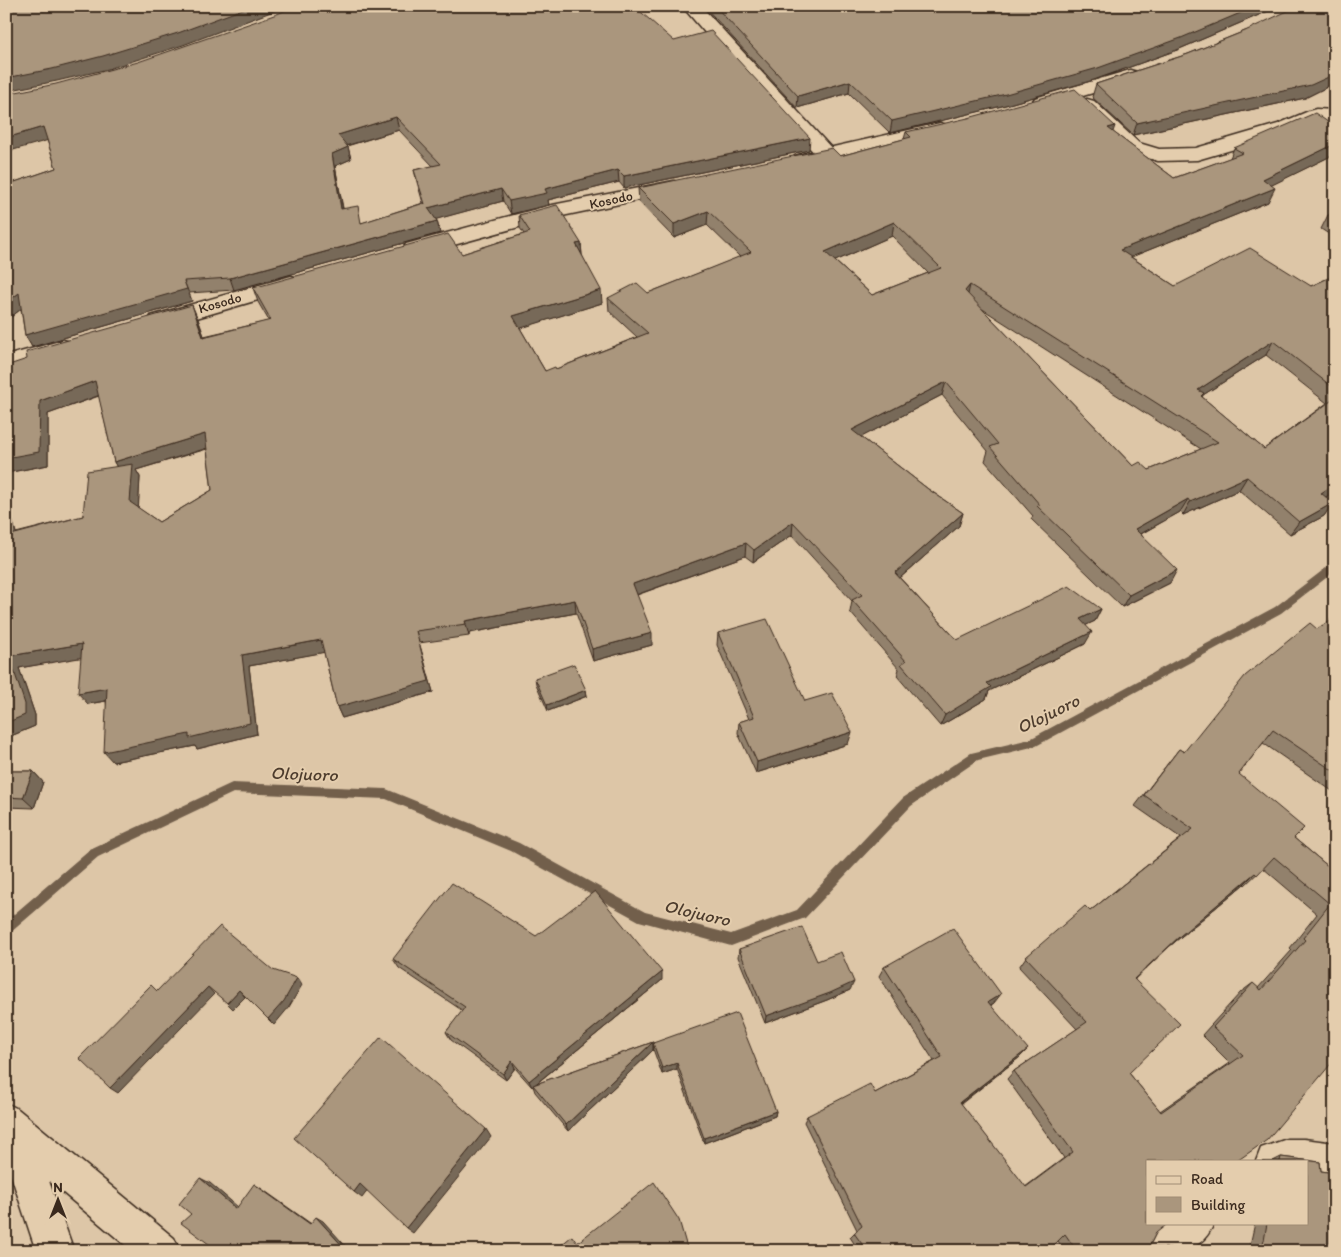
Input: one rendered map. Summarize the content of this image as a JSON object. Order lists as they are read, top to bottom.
{
  "streets": {
    "main road": ["Kosodo"]
  },
  "water": ["Olojuoro"],
  "legend": ["Road", "Building"],
  "north": "top"
}
